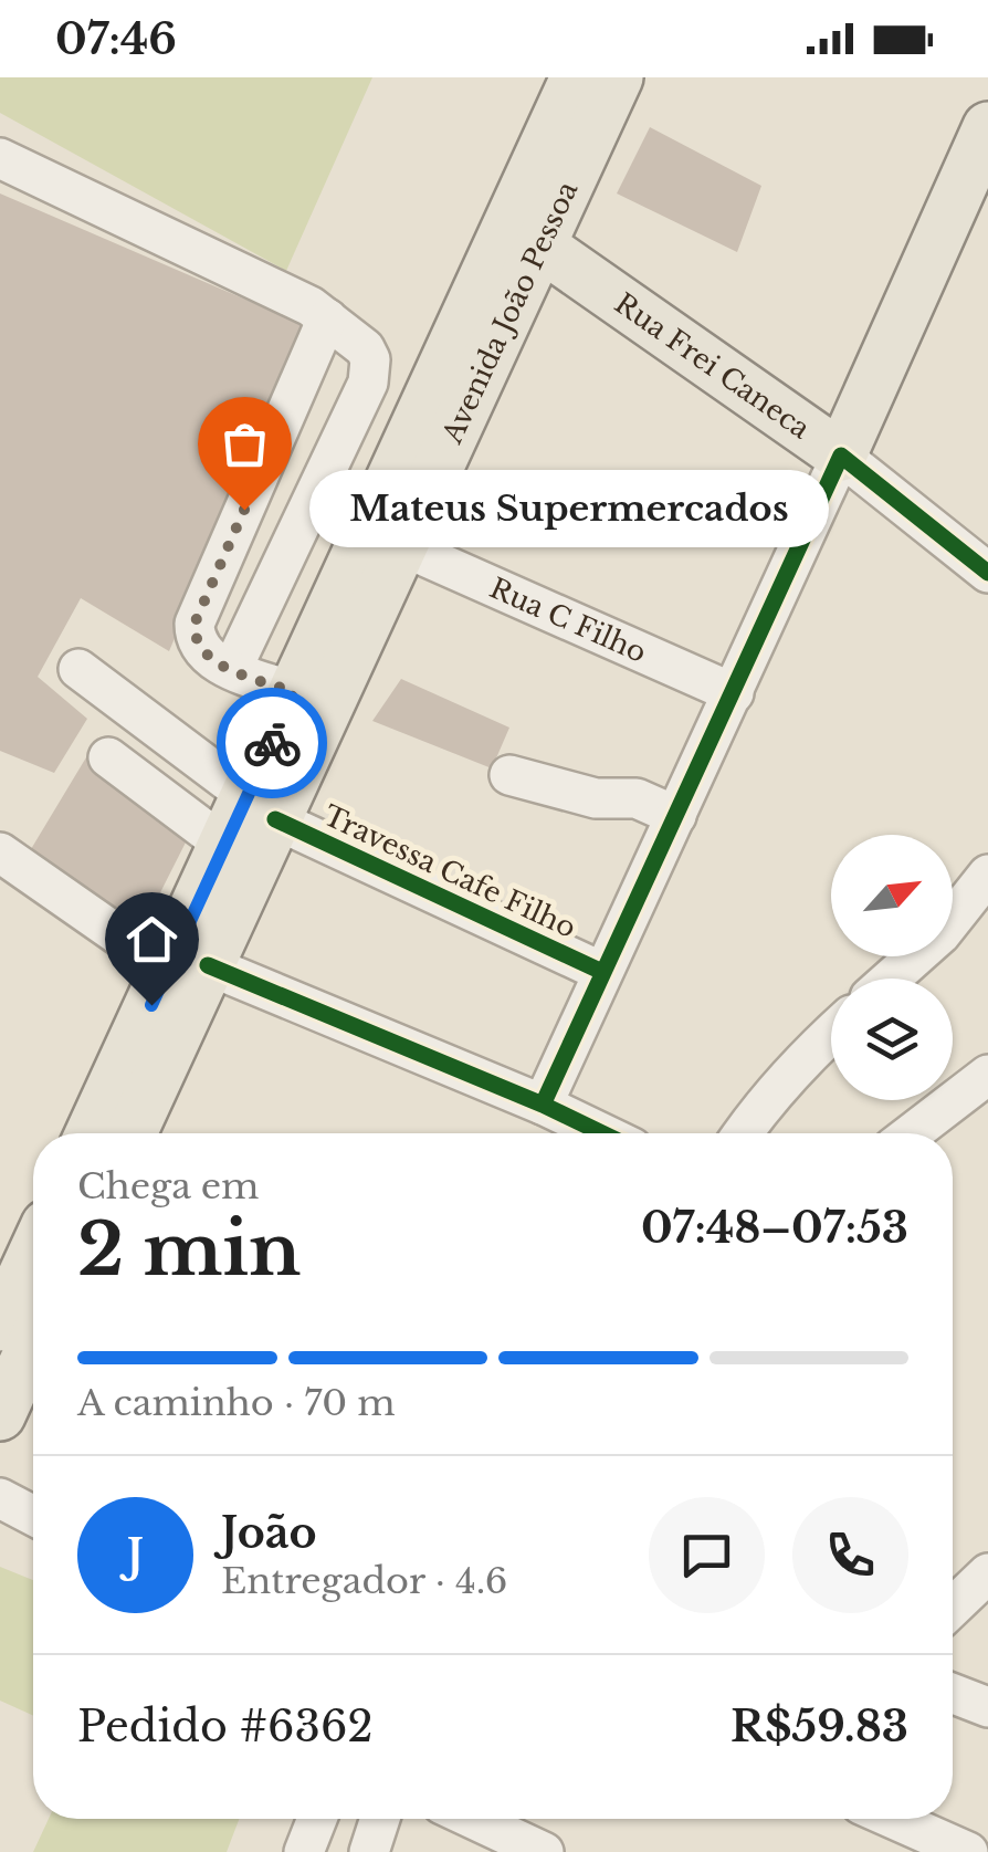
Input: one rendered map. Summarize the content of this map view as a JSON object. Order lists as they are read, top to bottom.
{
  "streets": {
    "main road": ["Avenida João Pessoa", "Rua Frei Caneca"],
    "street": ["Rua C Filho", "Travessa Cafe Filho"]
  },
  "crossings": [
    ["Avenida João Pessoa", "Rua Frei Caneca"],
    ["Avenida João Pessoa", "Rua C Filho"],
    ["Avenida João Pessoa", "Travessa Cafe Filho"]
  ],
  "places": ["Mateus Supermercados"],
  "north": "top right",
  "page": {
    "status": "07:46",
    "bubble": "Mateus Supermercados",
    "heading": ["2 min", "Chega em", "07:48–07:53"],
    "panel": [
      "João",
      "Entregador · 4.6",
      "Pedido #6362",
      "R$59.83"
    ],
    "bar": "A caminho · 70 m",
    "round": "J"
  }
}
